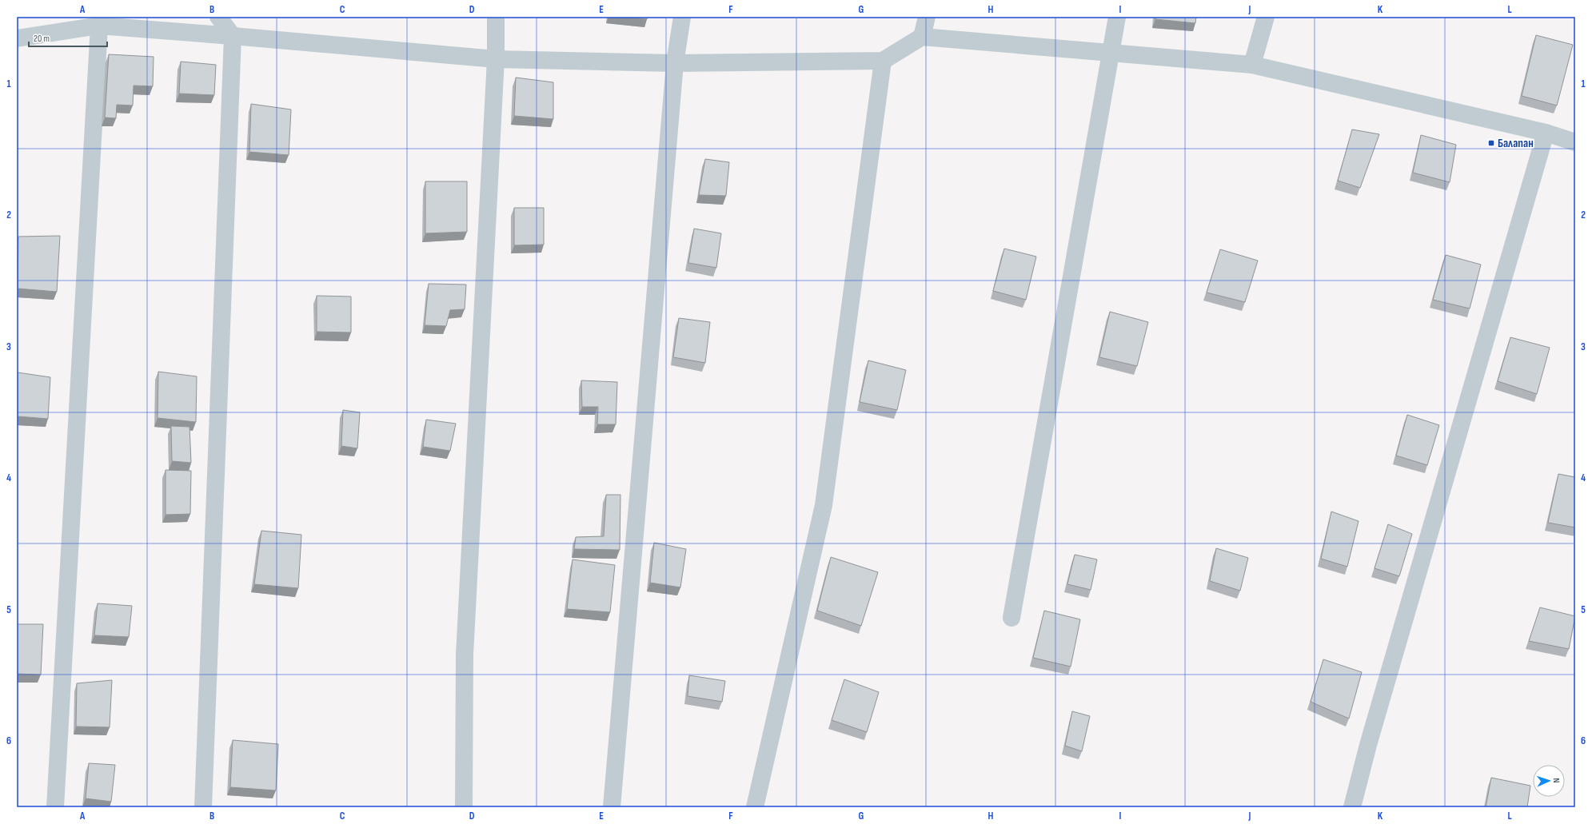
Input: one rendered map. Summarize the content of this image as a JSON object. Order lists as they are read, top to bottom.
{
  "places": {
    "transit": ["Балапан"]
  },
  "scale_bar": "20 m",
  "north": "right",
  "grid": {
    "columns": [
      "A",
      "B",
      "C",
      "D",
      "E",
      "F",
      "G",
      "H",
      "I",
      "J",
      "K",
      "L"
    ],
    "rows": [
      "1",
      "2",
      "3",
      "4",
      "5",
      "6"
    ]
  }
}
